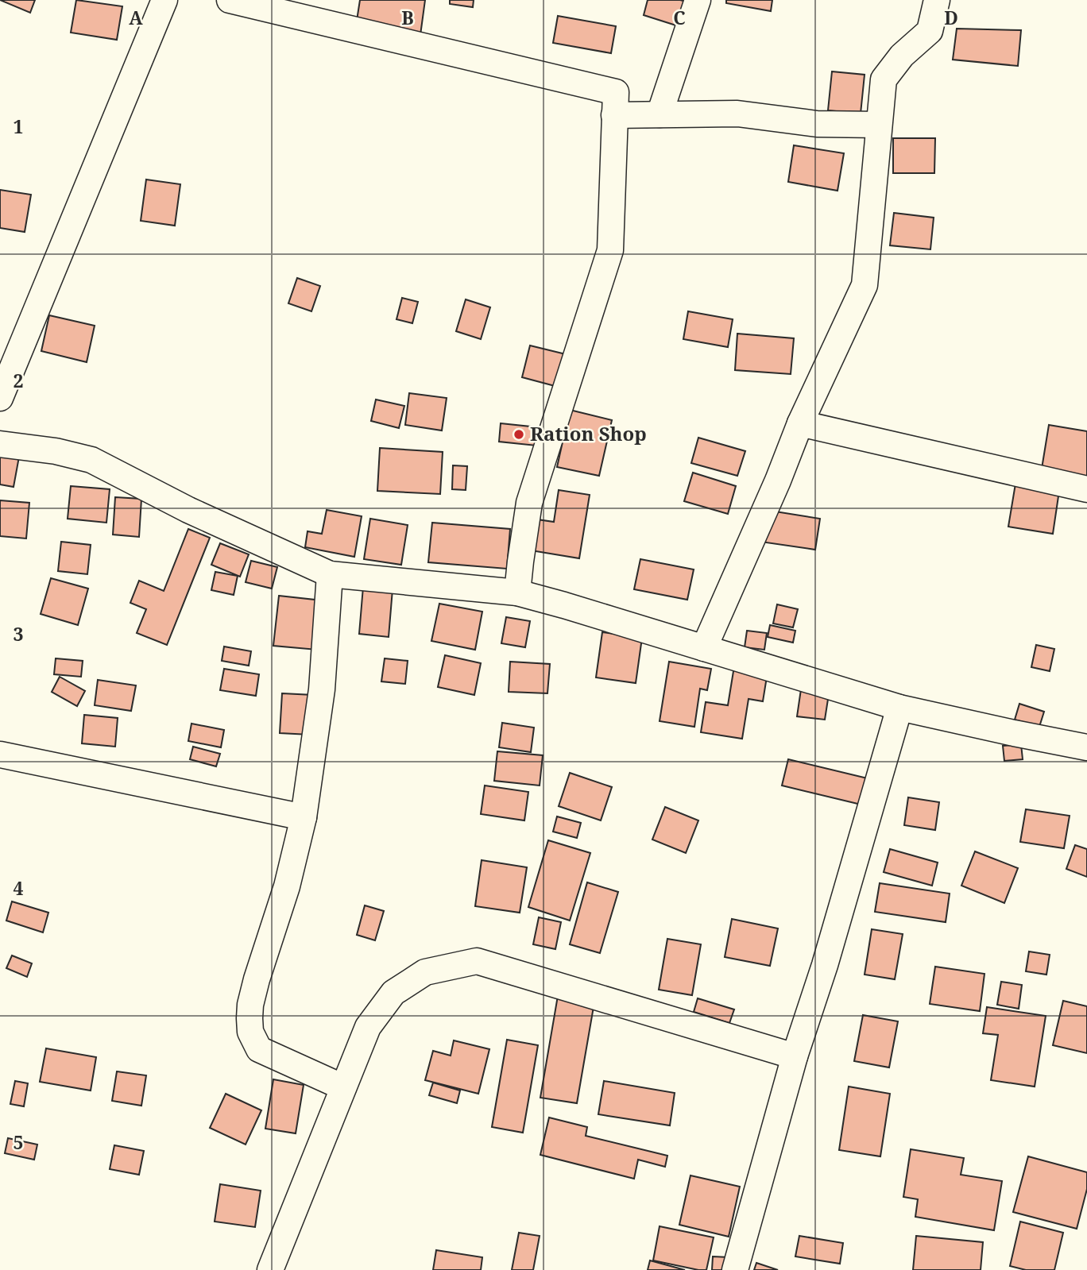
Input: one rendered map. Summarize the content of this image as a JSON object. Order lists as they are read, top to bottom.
{
  "places": ["Ration Shop"],
  "grid": {
    "columns": [
      "A",
      "B",
      "C",
      "D"
    ],
    "rows": [
      "1",
      "2",
      "3",
      "4",
      "5"
    ]
  }
}
